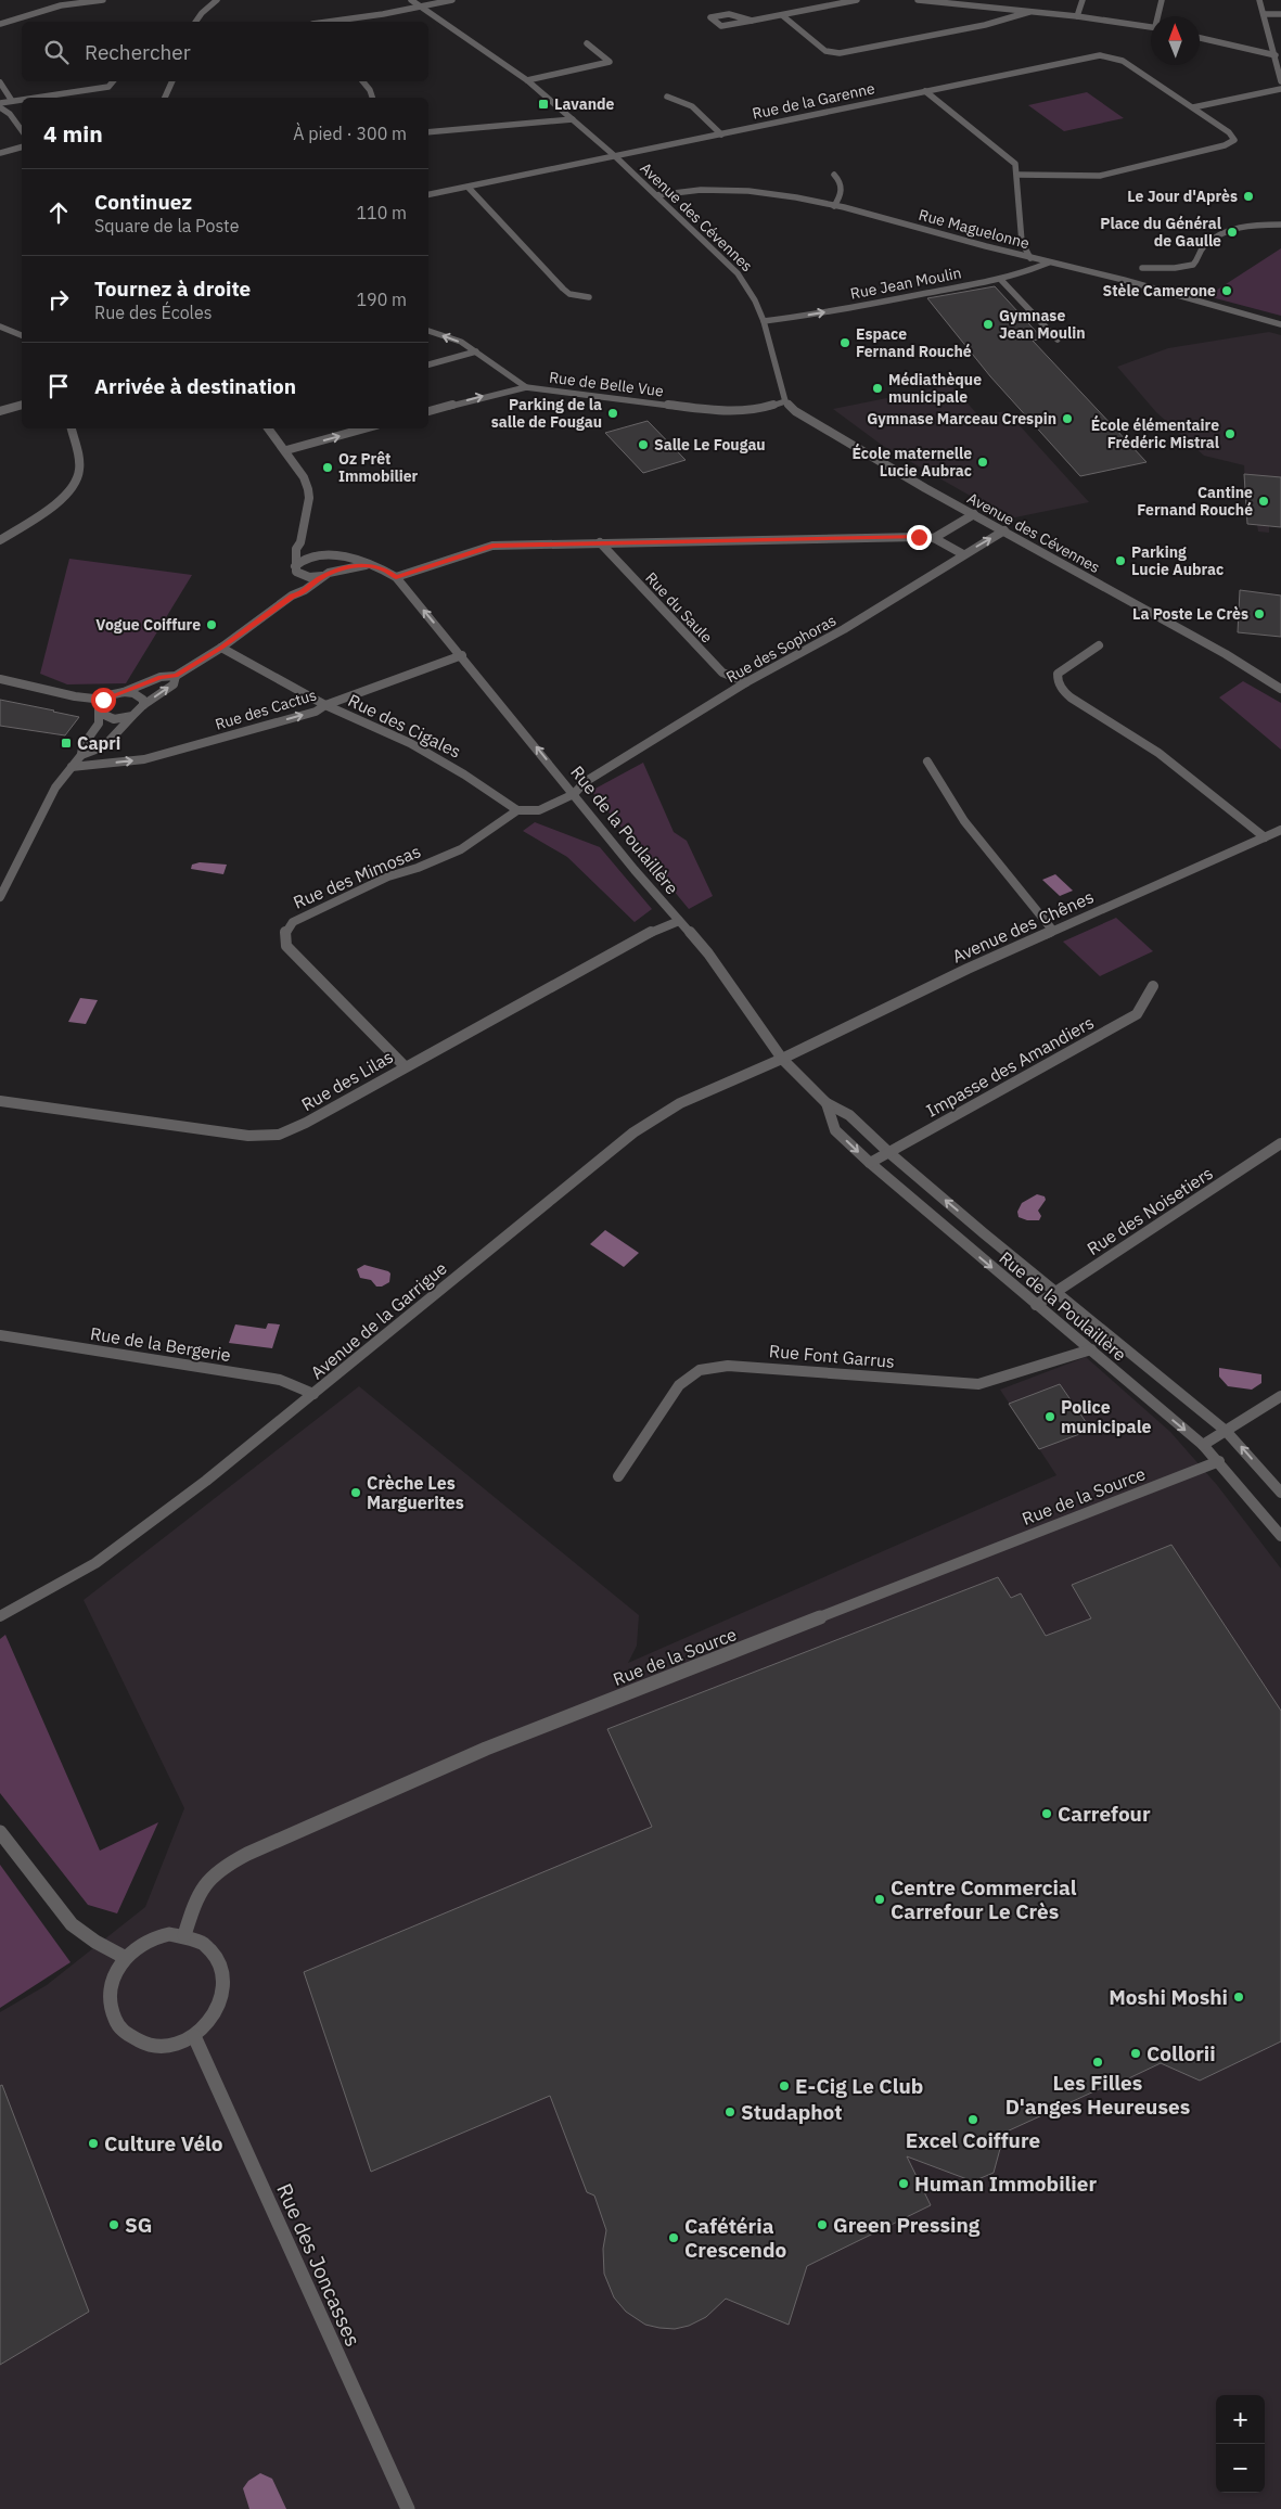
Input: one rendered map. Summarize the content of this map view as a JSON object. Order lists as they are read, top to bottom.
{
  "streets": {
    "street": [
      "Rue de la Garenne",
      "Avenue des Cévennes",
      "Rue Maguelonne",
      "Rue Jean Moulin",
      "Rue de Belle Vue",
      "Rue du Saule",
      "Rue des Sophoras",
      "Rue des Cactus",
      "Rue des Cigales",
      "Rue de la Poulaillère",
      "Rue des Mimosas",
      "Avenue des Chênes",
      "Impasse des Amandiers",
      "Rue des Lilas",
      "Rue des Noisetiers",
      "Avenue de la Garrigue",
      "Rue de la Bergerie",
      "Rue Font Garrus",
      "Rue de la Source",
      "Rue des Joncasses"
    ]
  },
  "crossings": [
    ["Rue de la Garenne", "Avenue des Cévennes"],
    ["Avenue des Cévennes", "Rue Maguelonne"],
    ["Avenue des Cévennes", "Rue Jean Moulin"],
    ["Avenue des Cévennes", "Rue de Belle Vue"],
    ["Avenue des Cévennes", "Rue des Sophoras"],
    ["Rue Maguelonne", "Rue Jean Moulin"],
    ["Rue du Saule", "Rue des Sophoras"],
    ["Rue des Sophoras", "Rue de la Poulaillère"],
    ["Rue des Cactus", "Rue des Cigales"],
    ["Rue des Cactus", "Rue de la Poulaillère"],
    ["Rue des Cigales", "Rue des Mimosas"],
    ["Rue de la Poulaillère", "Avenue des Chênes"],
    ["Rue de la Poulaillère", "Impasse des Amandiers"],
    ["Rue de la Poulaillère", "Rue des Lilas"],
    ["Rue de la Poulaillère", "Rue des Noisetiers"],
    ["Rue de la Poulaillère", "Avenue de la Garrigue"],
    ["Rue de la Poulaillère", "Rue Font Garrus"],
    ["Rue de la Poulaillère", "Rue de la Source"],
    ["Rue des Mimosas", "Rue des Lilas"],
    ["Avenue des Chênes", "Avenue de la Garrigue"],
    ["Avenue de la Garrigue", "Rue de la Bergerie"],
    ["Rue de la Source", "Rue des Joncasses"]
  ],
  "one_way": ["Rue Jean Moulin"],
  "places": {
    "transit": ["Lavande", "Capri"],
    "other": [
      "Le Jour d'Après",
      "Place du Général de Gaulle",
      "Stèle Camerone",
      "Gymnase Jean Moulin",
      "Espace Fernand Rouché",
      "Médiathèque municipale",
      "Parking de la salle de Fougau",
      "Gymnase Marceau Crespin",
      "École élémentaire Frédéric Mistral",
      "Salle Le Fougau",
      "École maternelle Lucie Aubrac",
      "Oz Prêt Immobilier",
      "Cantine Fernand Rouché",
      "Parking Lucie Aubrac",
      "La Poste Le Crès",
      "Vogue Coiffure",
      "Police municipale",
      "Crèche Les Marguerites",
      "Carrefour",
      "Centre Commercial Carrefour Le Crès",
      "Moshi Moshi",
      "Collorii",
      "Les Filles D'anges Heureuses",
      "E-Cig Le Club",
      "Studaphot",
      "Excel Coiffure",
      "Culture Vélo",
      "Human Immobilier",
      "SG",
      "Green Pressing",
      "Cafétéria Crescendo"
    ]
  },
  "north": "top",
  "page": {
    "search": "Rechercher",
    "heading": ["4 min", "À pied · 300 m"],
    "list": [
      ["Continuez", "Square de la Poste", "110 m"],
      ["Tournez à droite", "Rue des Écoles", "190 m"],
      "Arrivée à destination"
    ],
    "map_buttons": ["+", "−"]
  }
}
